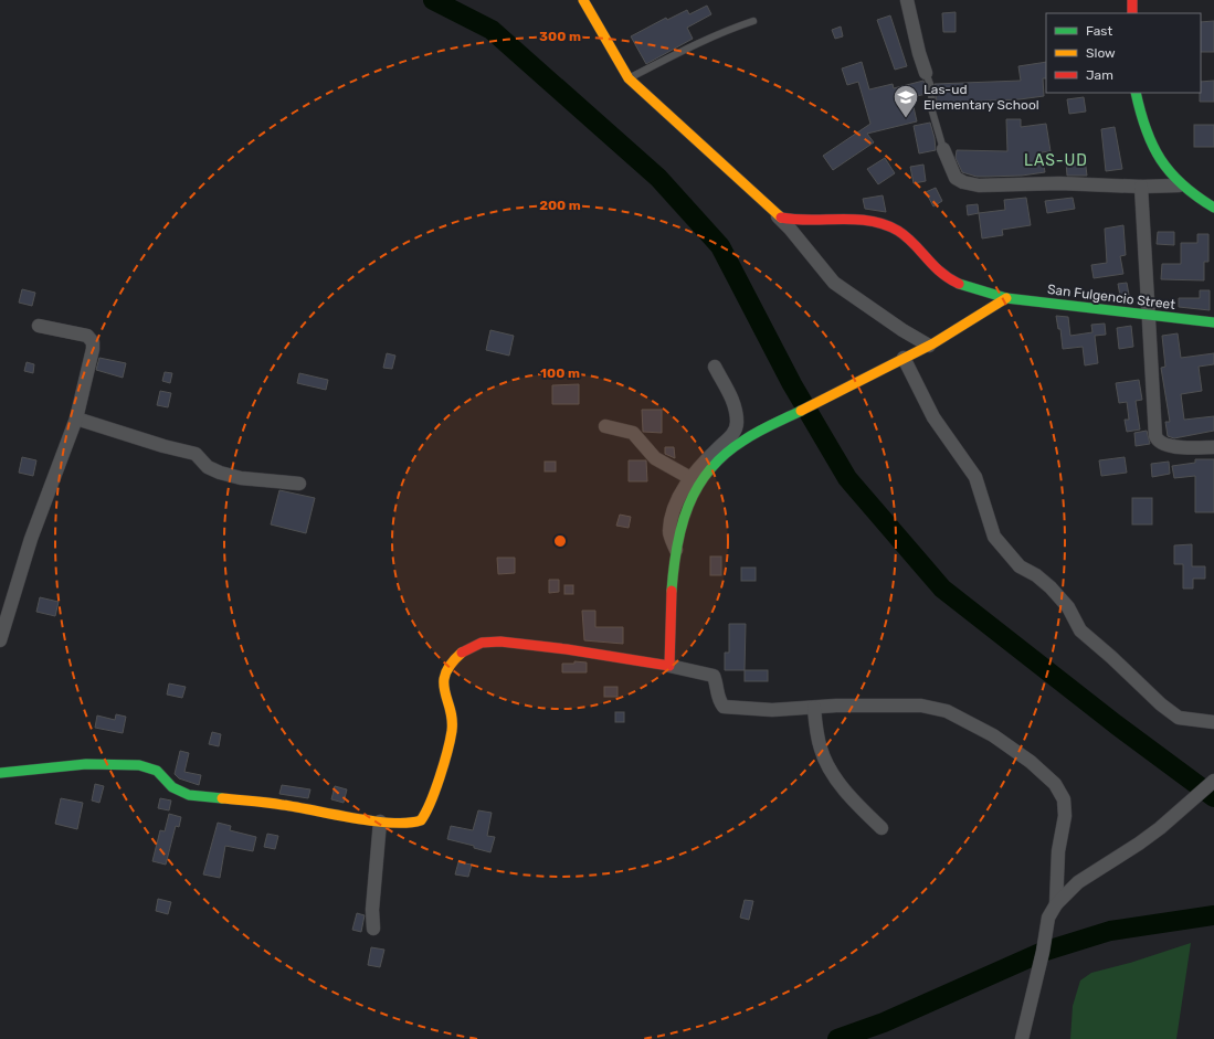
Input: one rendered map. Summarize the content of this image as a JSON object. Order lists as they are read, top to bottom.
{
  "streets": {
    "main road": ["San Fulgencio Street"]
  },
  "districts": ["LAS-UD"],
  "places": {
    "school or university": ["Las-ud Elementary School"]
  },
  "legend": ["Fast", "Slow", "Jam"],
  "rings": ["300 m", "200 m", "100 m"]
}
